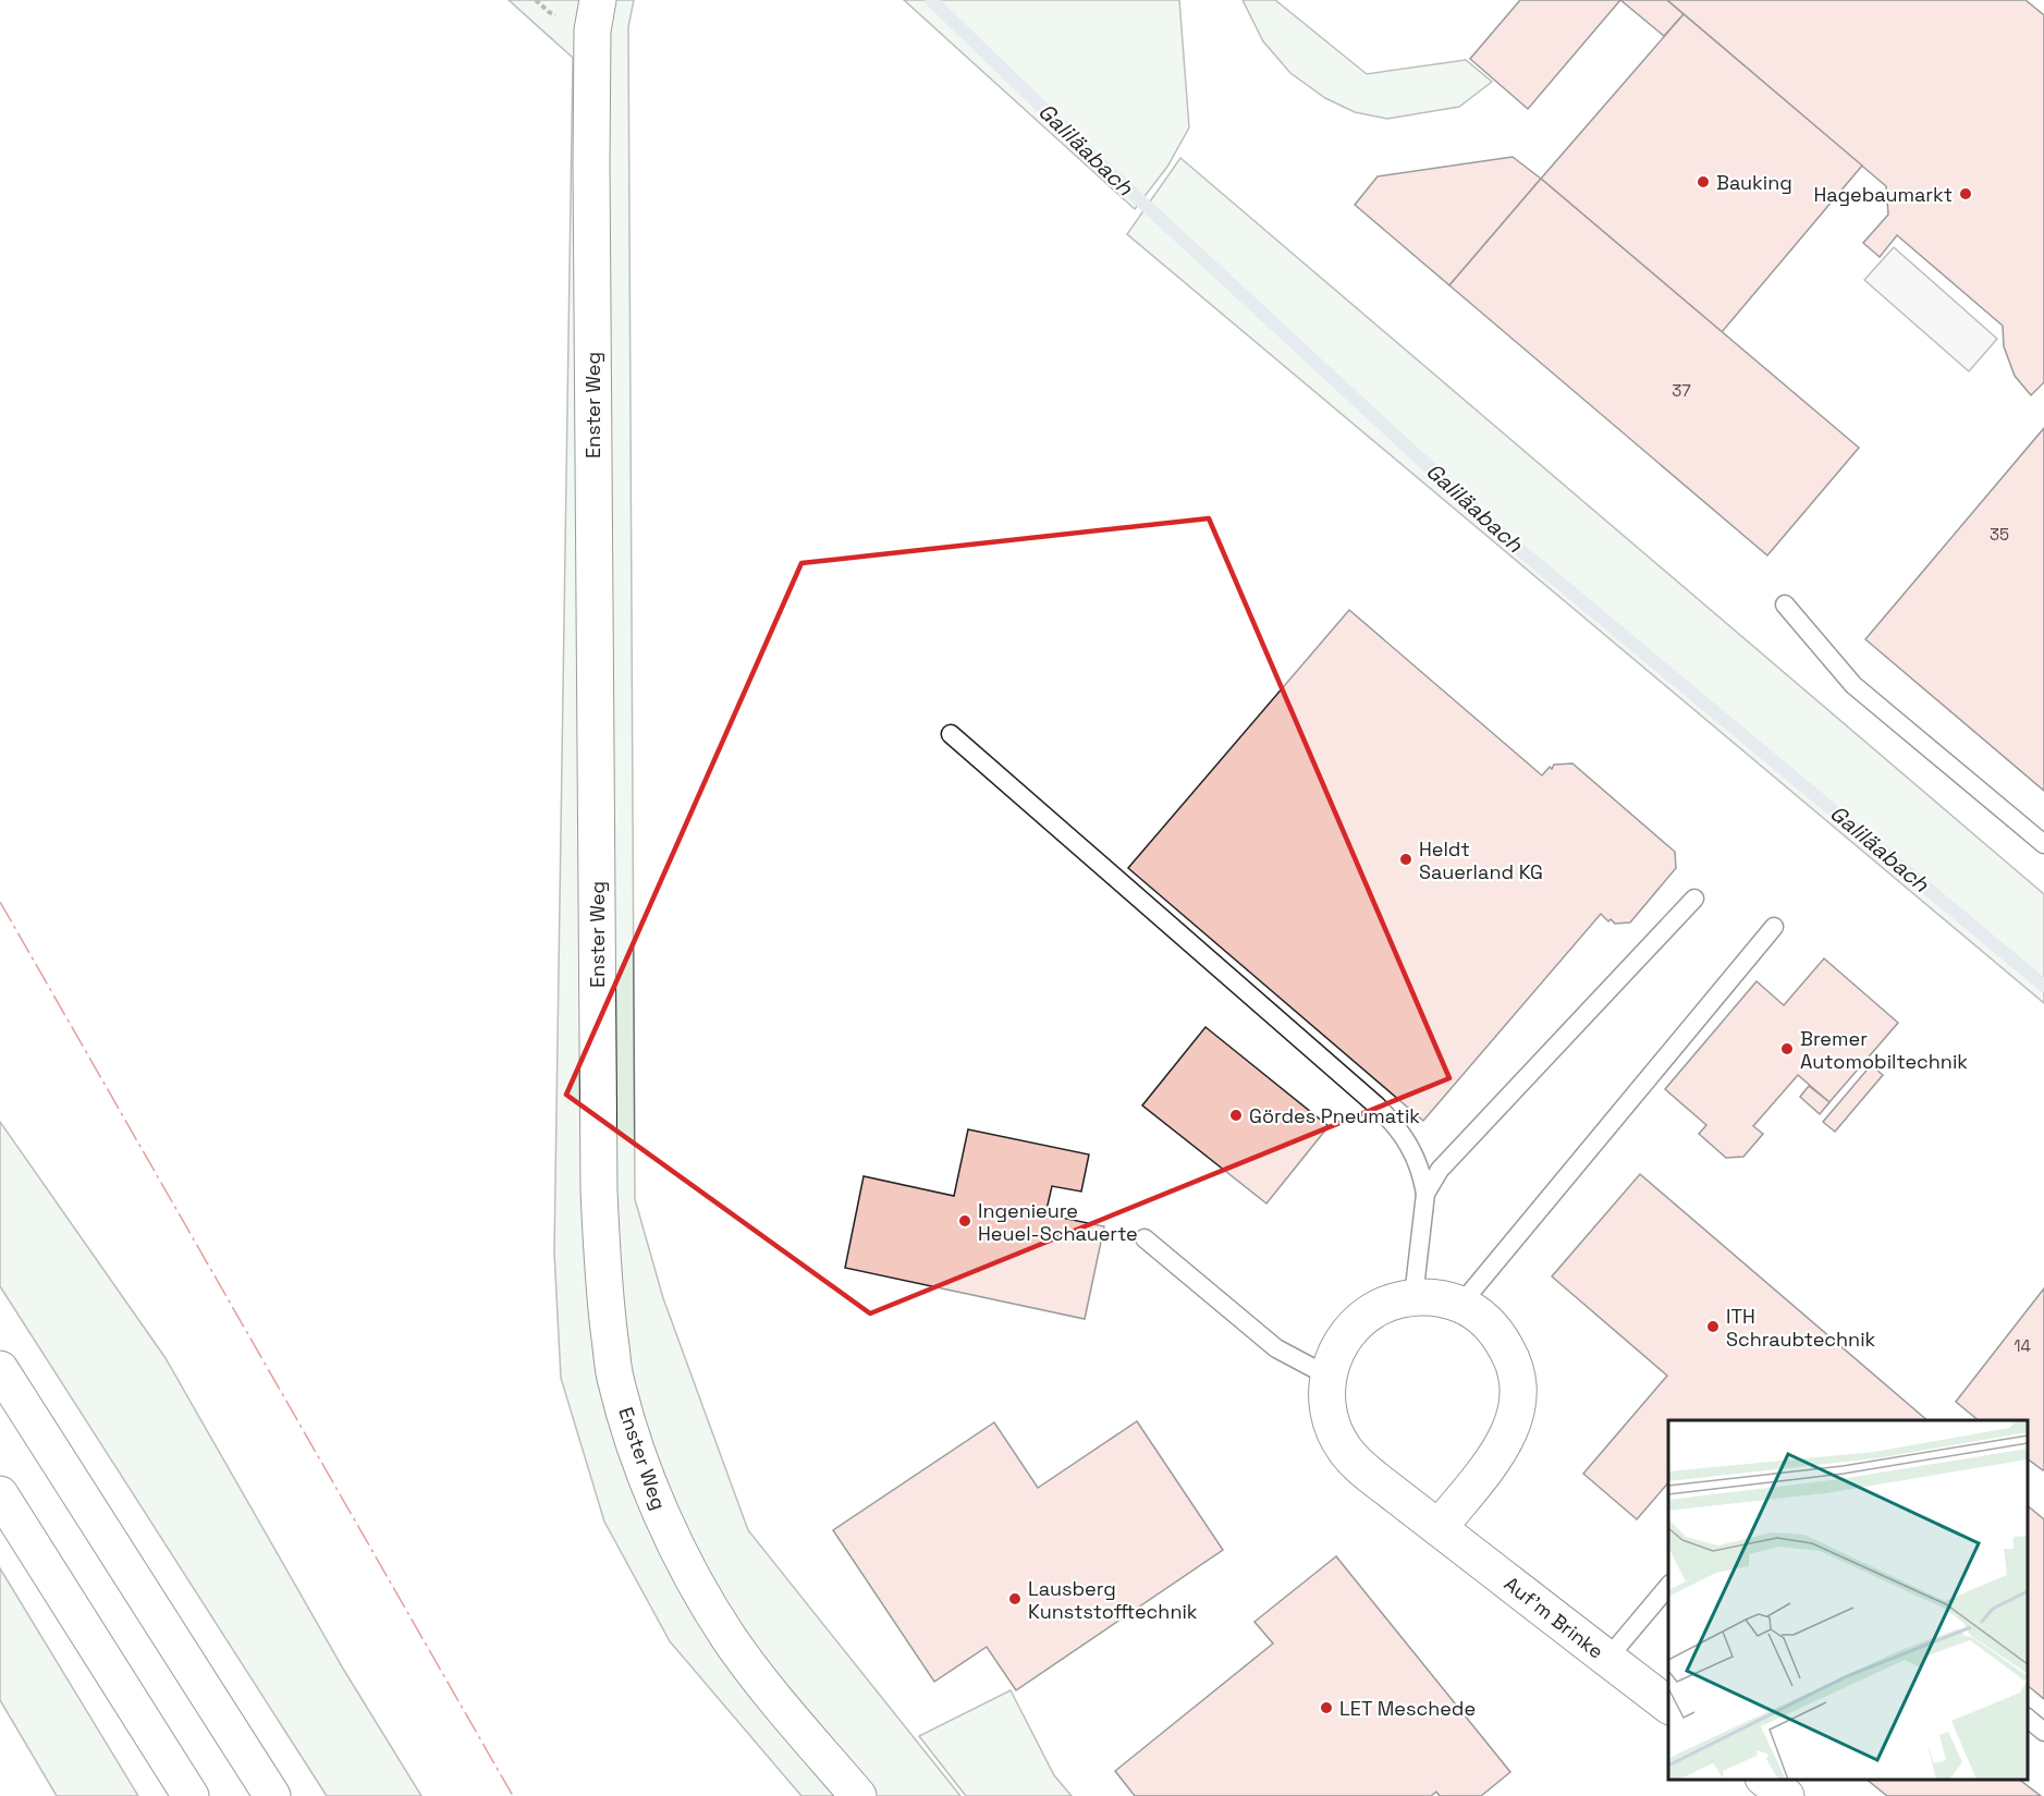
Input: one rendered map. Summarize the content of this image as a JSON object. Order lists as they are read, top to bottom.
{
  "streets": {
    "main road": ["Enster Weg", "Auf'm Brinke"]
  },
  "water": ["Galiläabach"],
  "places": [
    "Bauking",
    "Hagebaumarkt",
    "Heldt Sauerland KG",
    "Bremer Automobiltechnik",
    "Gördes Pneumatik",
    "Ingenieure Heuel-Schauerte",
    "ITH Schraubtechnik",
    "Lausberg Kunststofftechnik",
    "LET Meschede"
  ],
  "house_numbers": ["37", "35", "14"]
}
